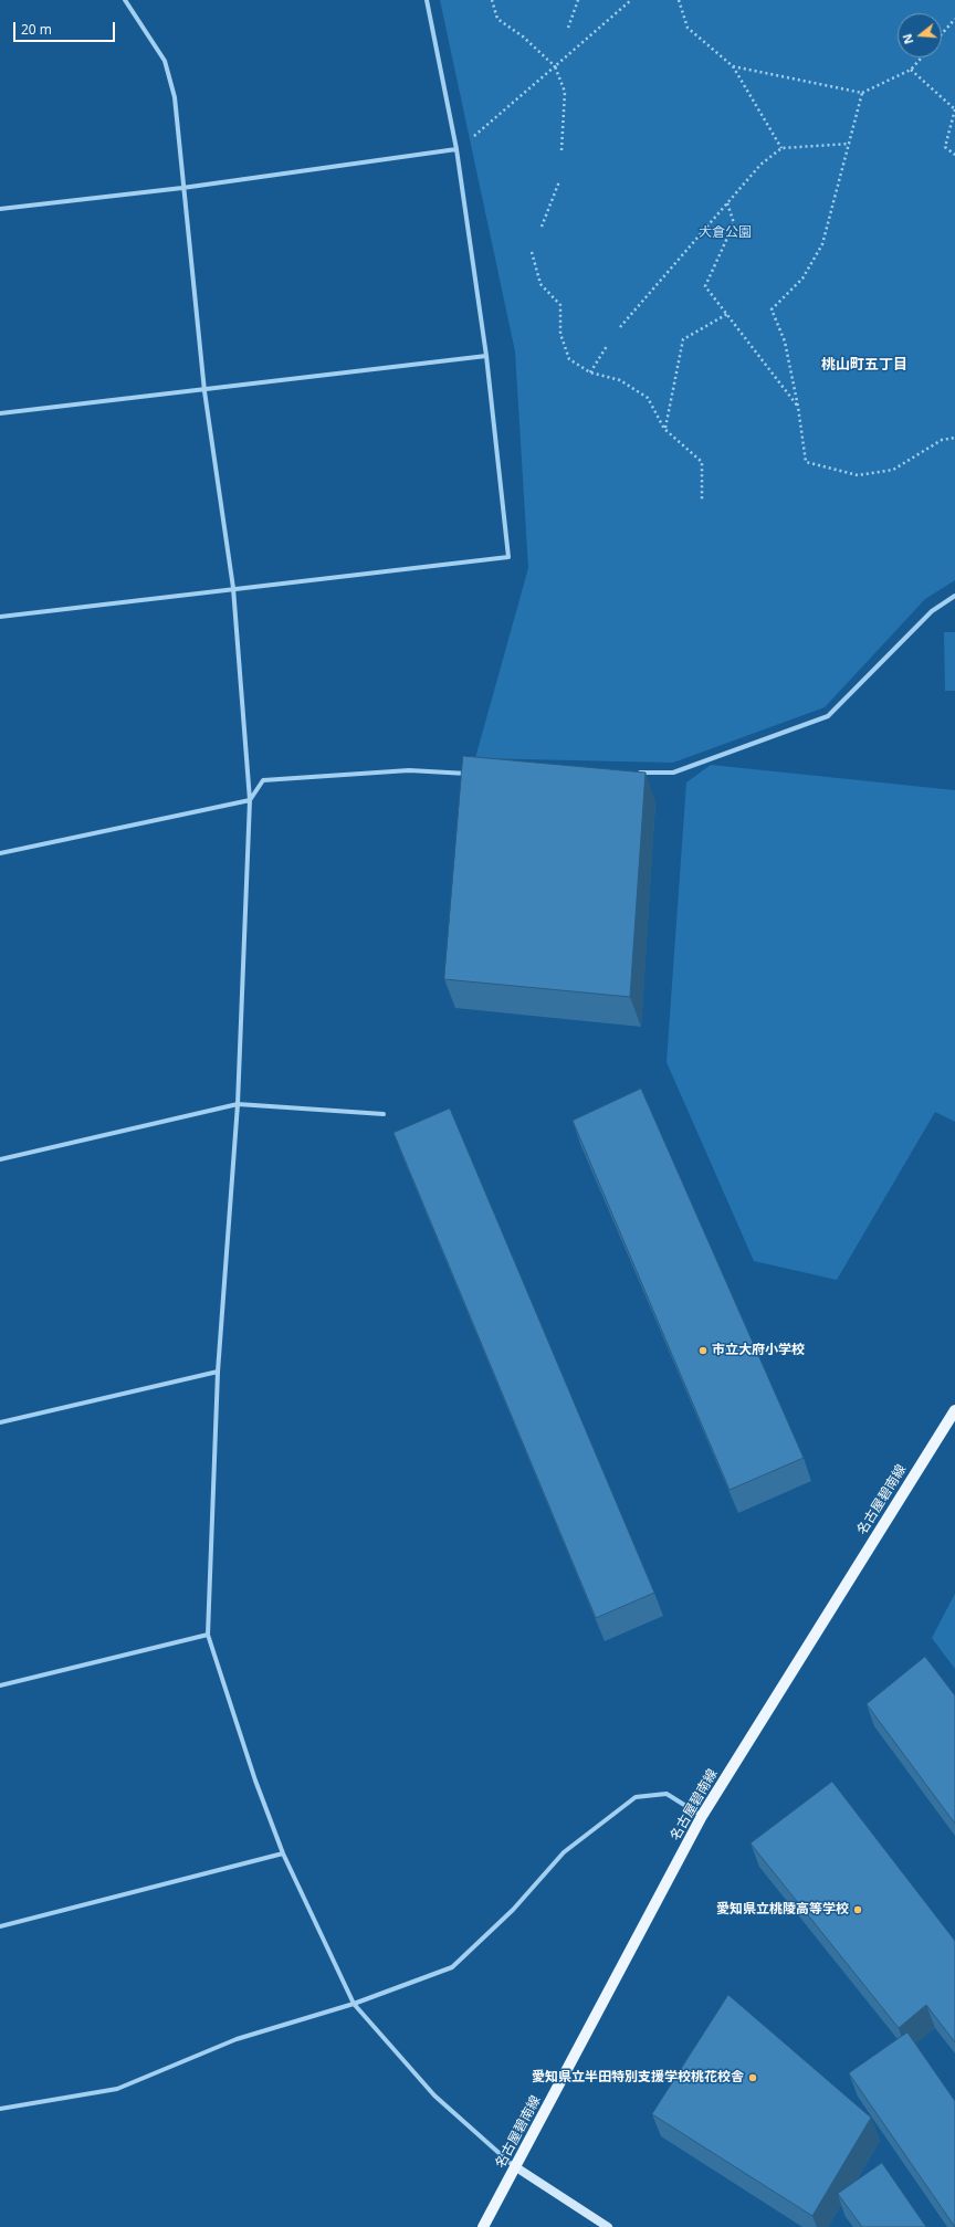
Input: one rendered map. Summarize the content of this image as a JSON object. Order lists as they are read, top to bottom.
{
  "streets": {
    "main road": ["名古屋碧南線"]
  },
  "districts": ["桃山町五丁目"],
  "parks": ["大倉公園"],
  "places": ["市立大府小学校", "愛知県立桃陵高等学校", "愛知県立半田特別支援学校桃花校舎"],
  "scale_bar": "20 m",
  "north": "left"
}
